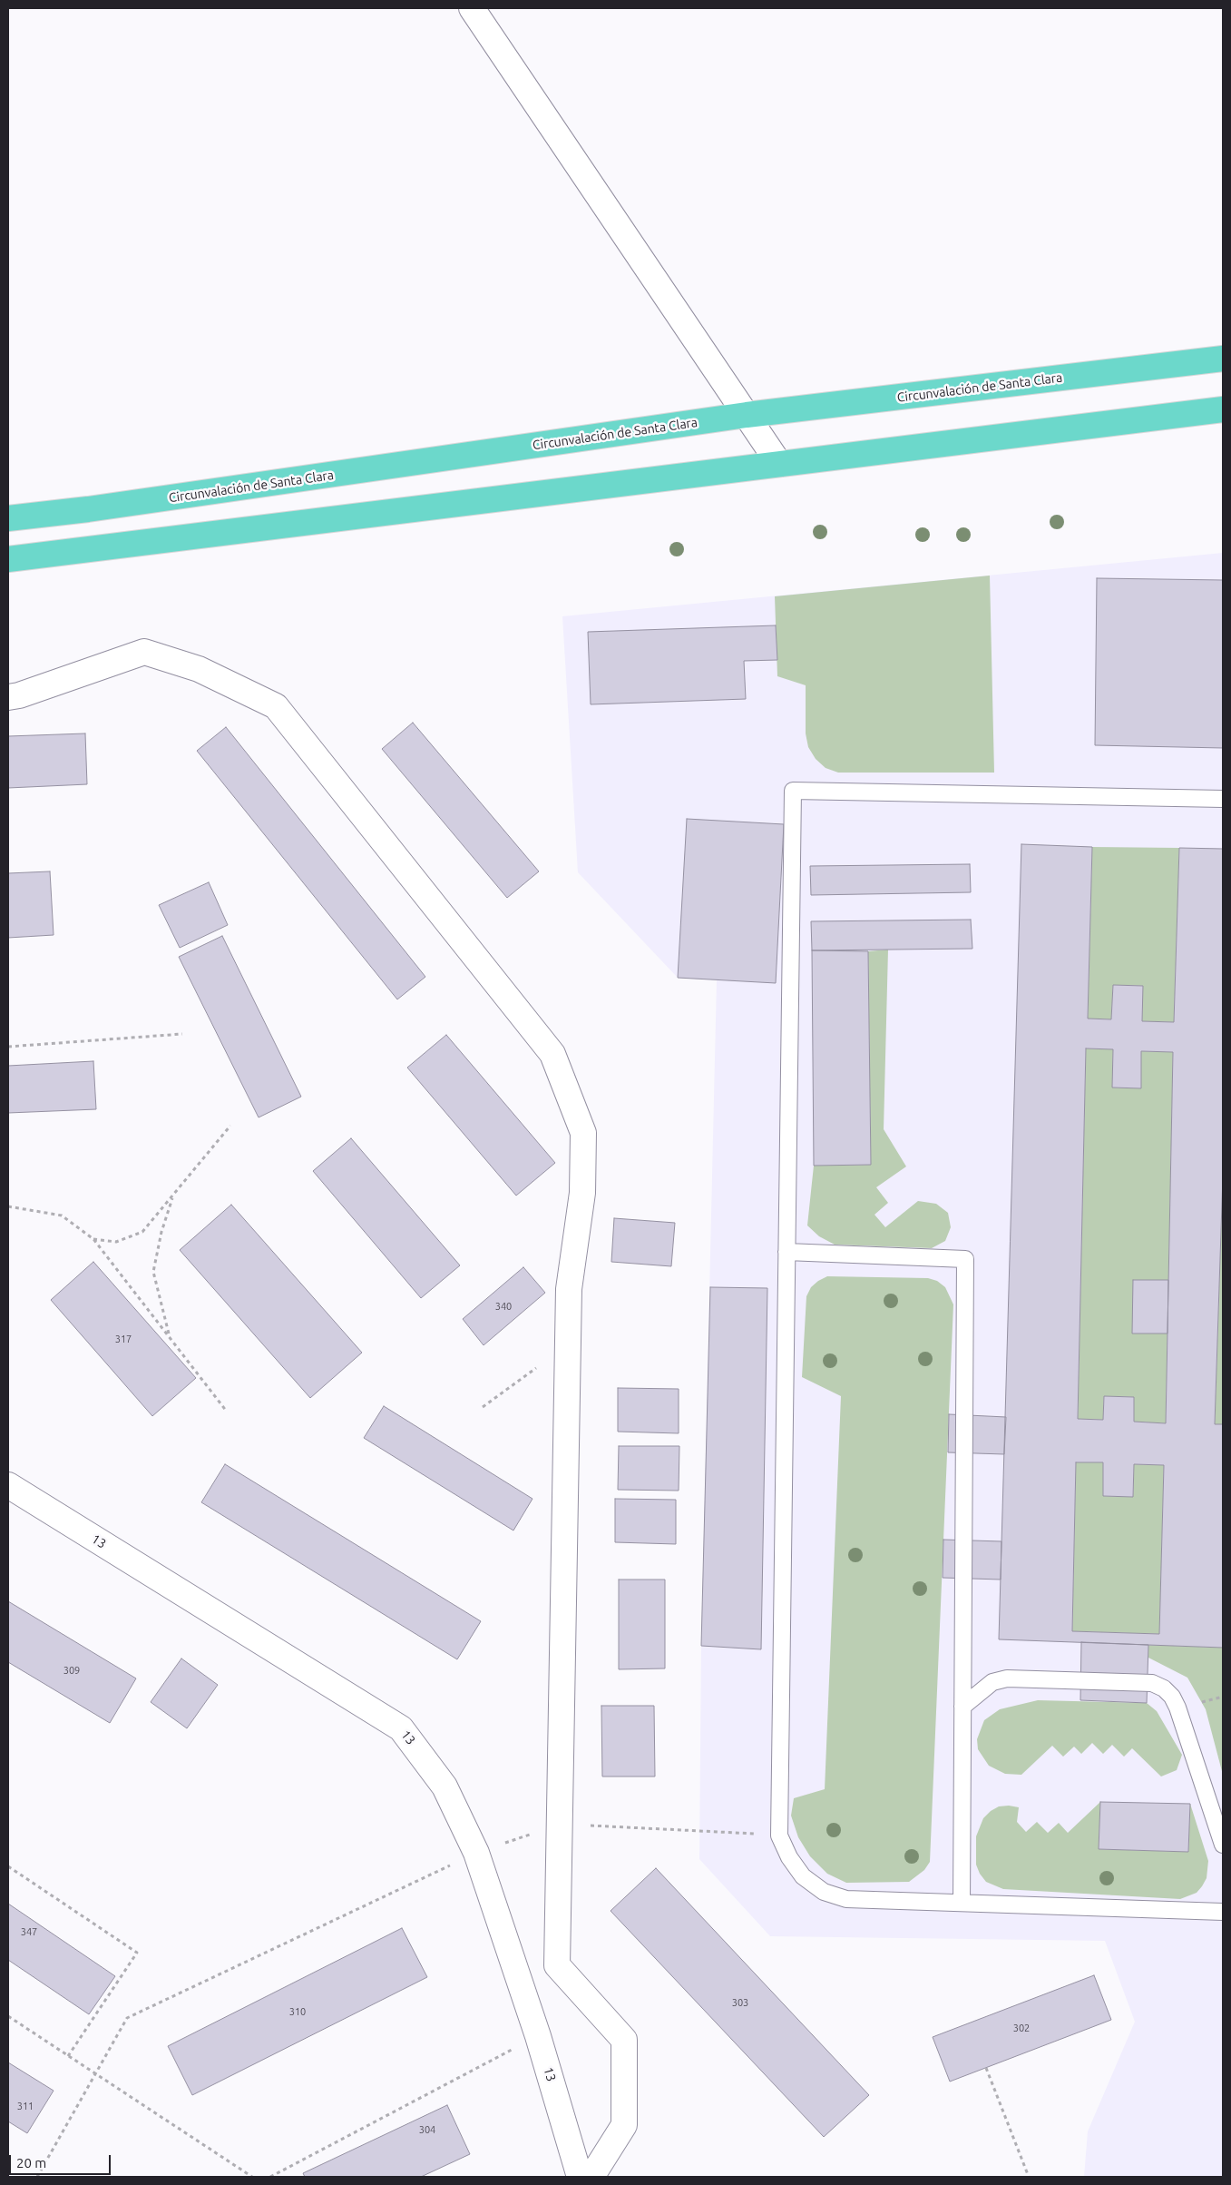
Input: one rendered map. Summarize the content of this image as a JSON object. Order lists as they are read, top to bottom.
{
  "streets": {
    "highway": ["Circunvalación de Santa Clara"],
    "street": ["13"]
  },
  "house_numbers": [
    "340",
    "317",
    "309",
    "347",
    "303",
    "310",
    "302",
    "311",
    "304"
  ],
  "scale_bar": "20 m"
}
